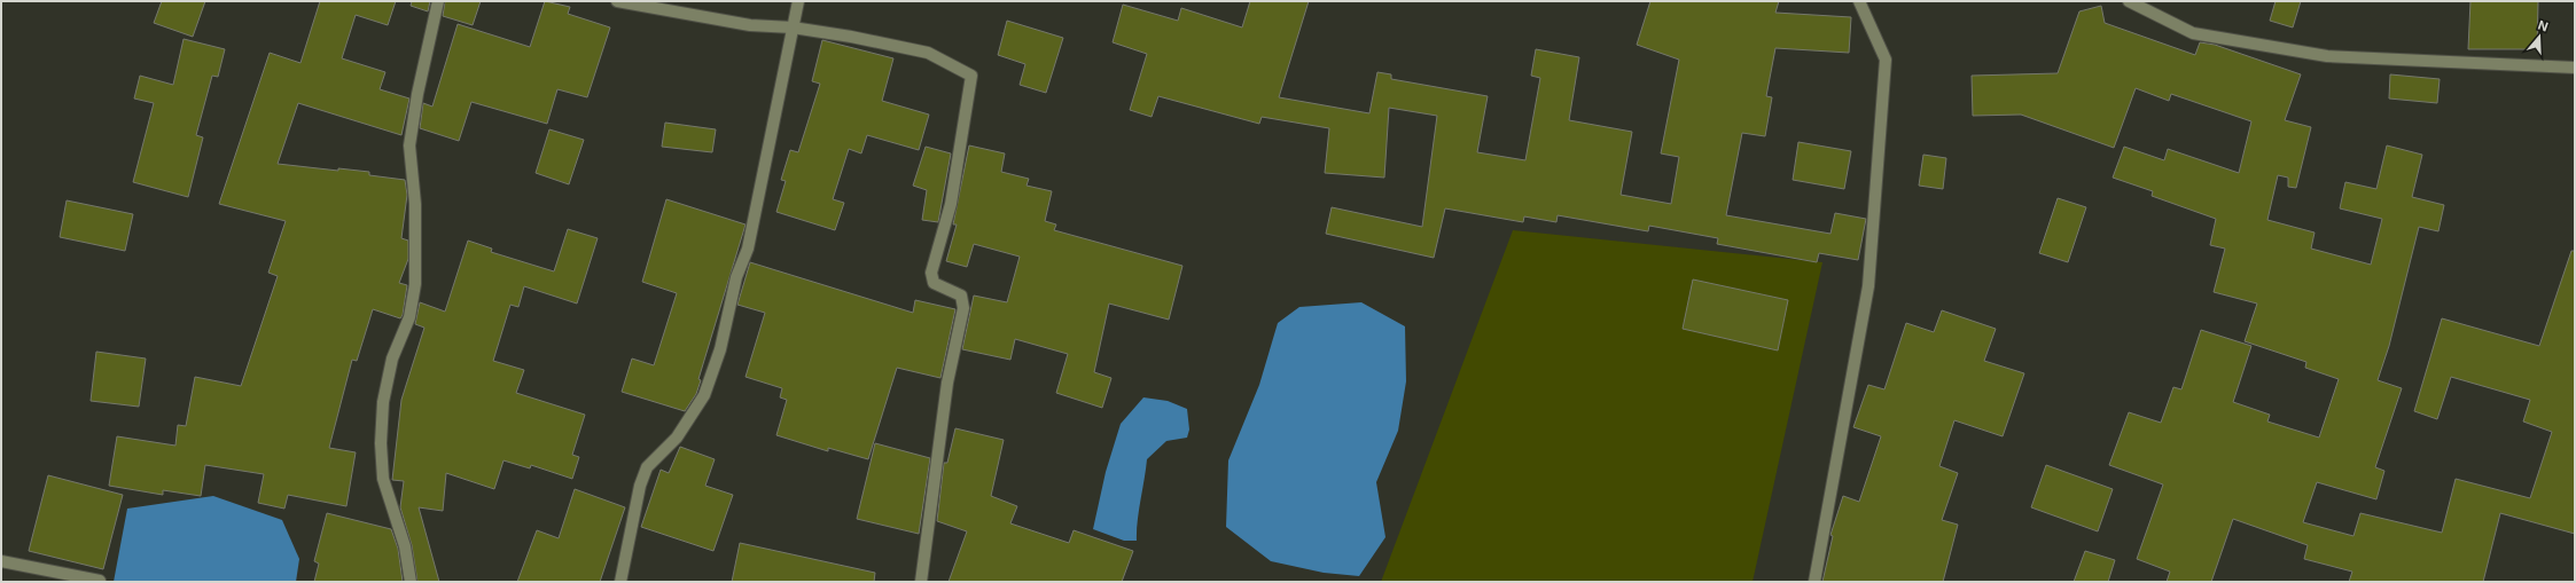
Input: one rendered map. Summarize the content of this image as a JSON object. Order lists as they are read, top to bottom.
{
  "north": "top"
}
